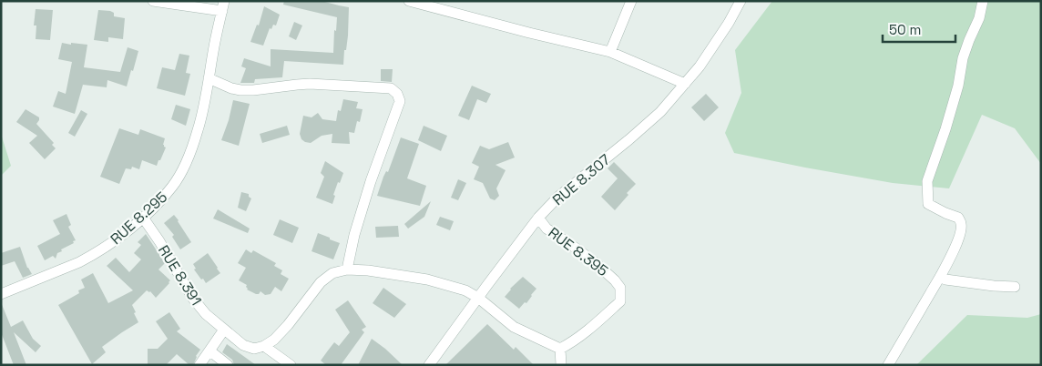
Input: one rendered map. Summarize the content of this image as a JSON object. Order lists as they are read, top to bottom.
{
  "streets": {
    "street": [
      "RUE 8.307",
      "RUE 8.295",
      "RUE 8.395",
      "RUE 8.391"
    ]
  },
  "crossings": [
    ["RUE 8.307", "RUE 8.395"],
    ["RUE 8.295", "RUE 8.391"]
  ],
  "scale_bar": "50 m"
}
